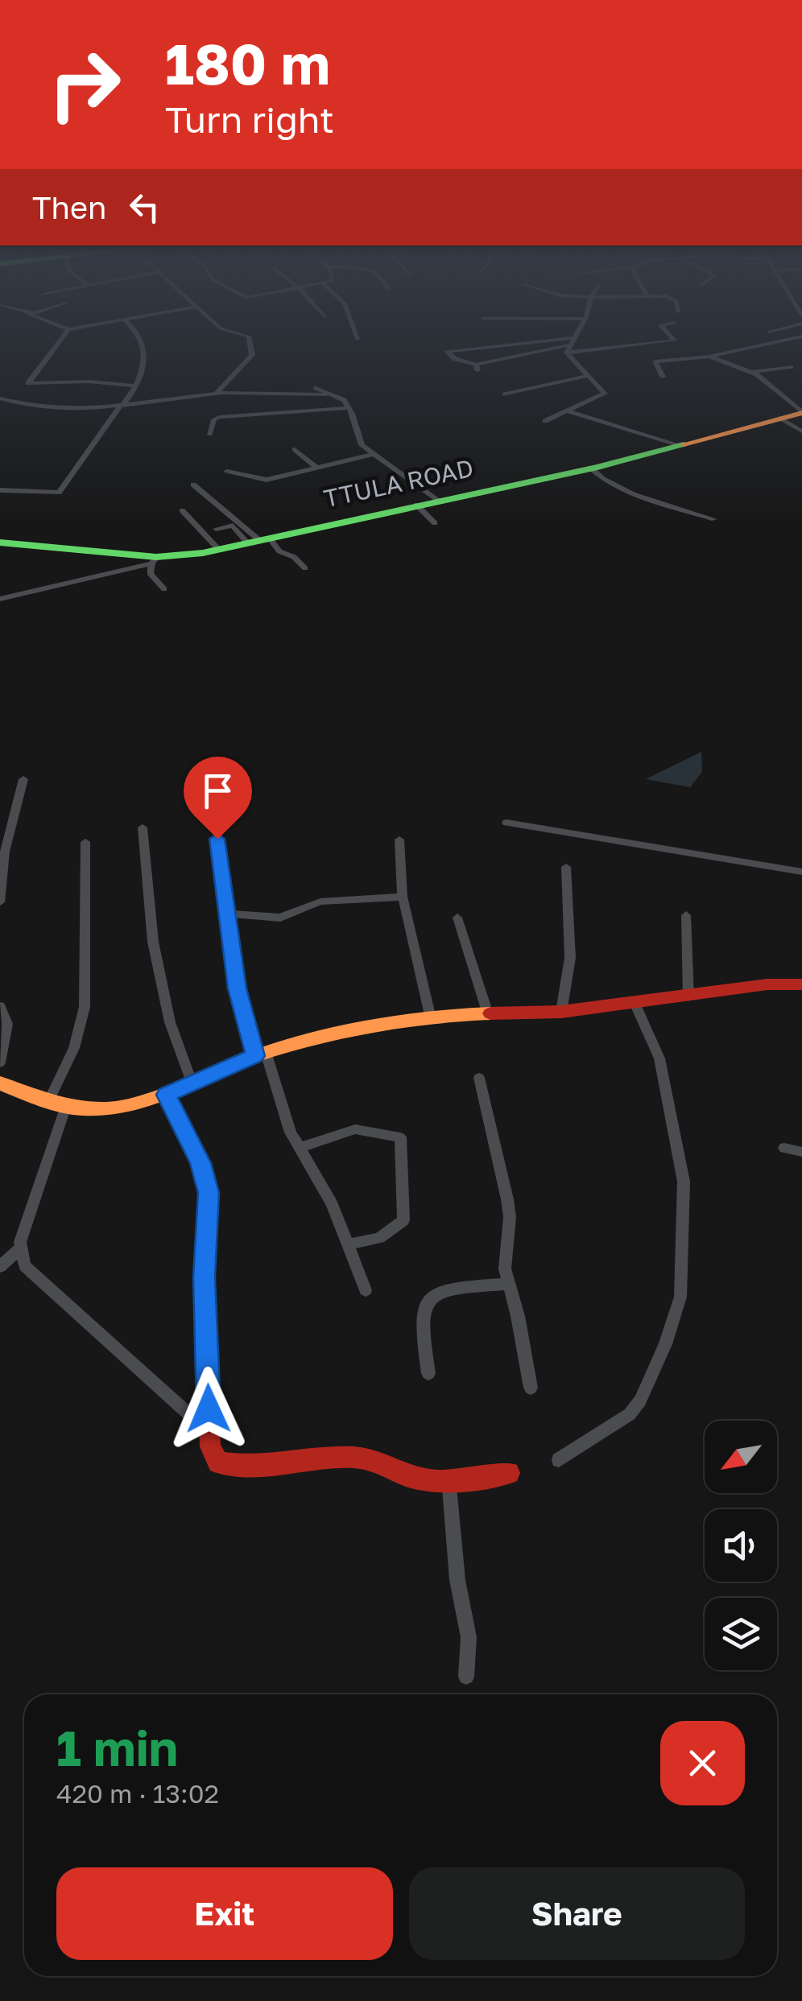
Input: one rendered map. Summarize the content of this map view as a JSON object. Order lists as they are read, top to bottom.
{
  "streets": {
    "street": ["TTULA ROAD"]
  },
  "north": "bottom left",
  "page": {
    "turn": ["180 m", "Turn right"],
    "then": "Then",
    "heading": ["1 min", "420 m · 13:02"],
    "buttons": ["Exit", "Share"]
  }
}
